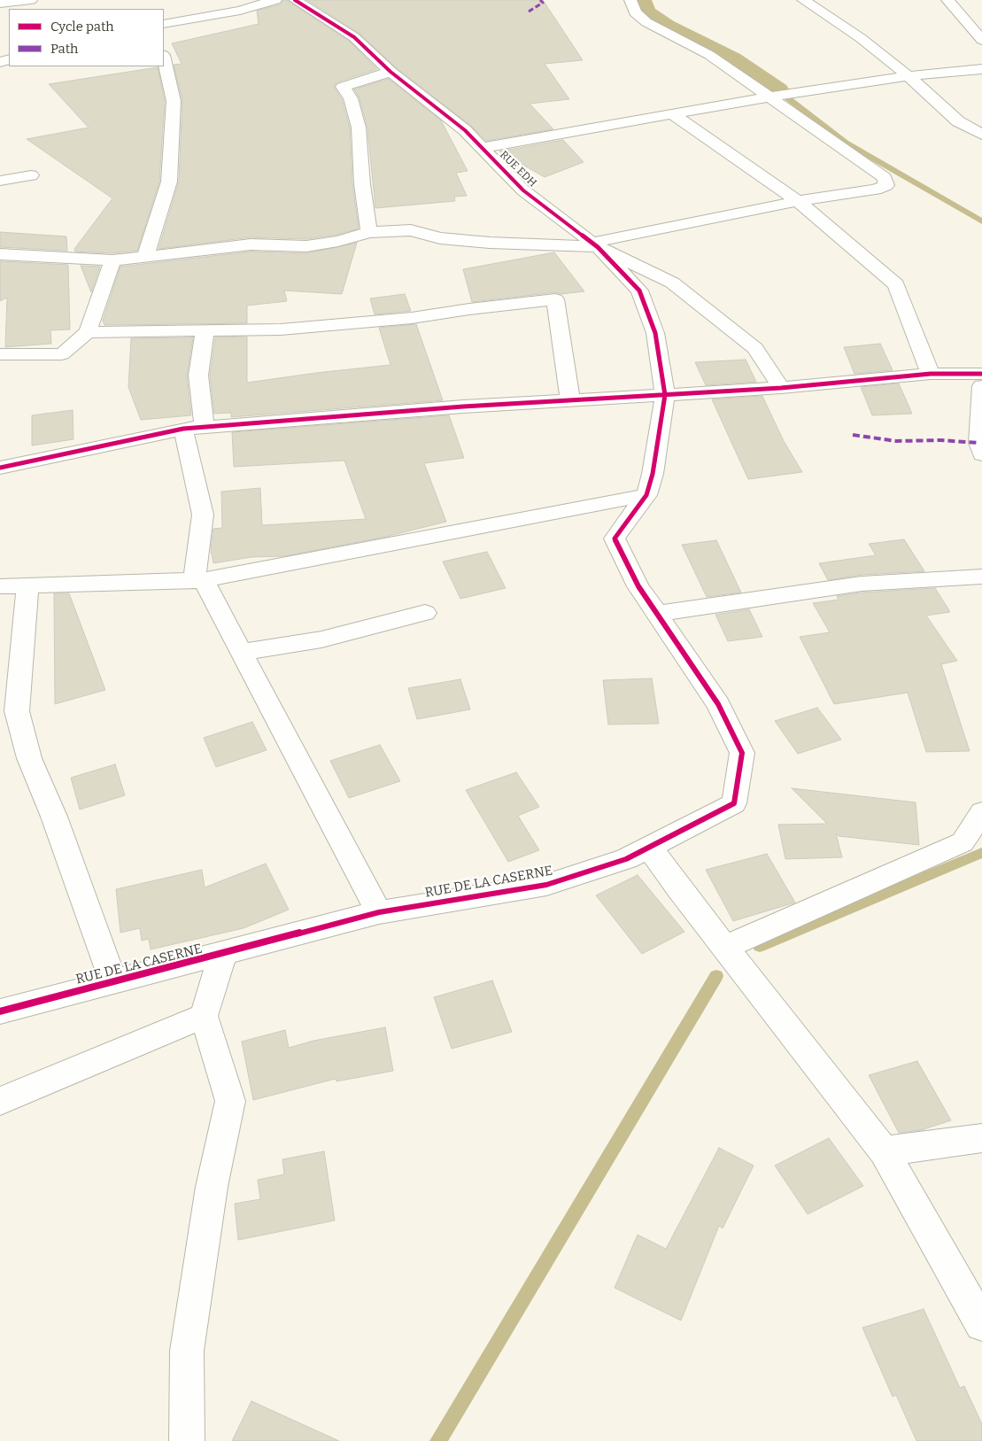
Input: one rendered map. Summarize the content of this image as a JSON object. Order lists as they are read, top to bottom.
{
  "streets": {
    "street": ["RUE EDH", "RUE DE LA CASERNE"]
  },
  "crossings": [
    ["RUE EDH", "RUE DE LA CASERNE"]
  ],
  "legend": ["Cycle path", "Path"]
}
